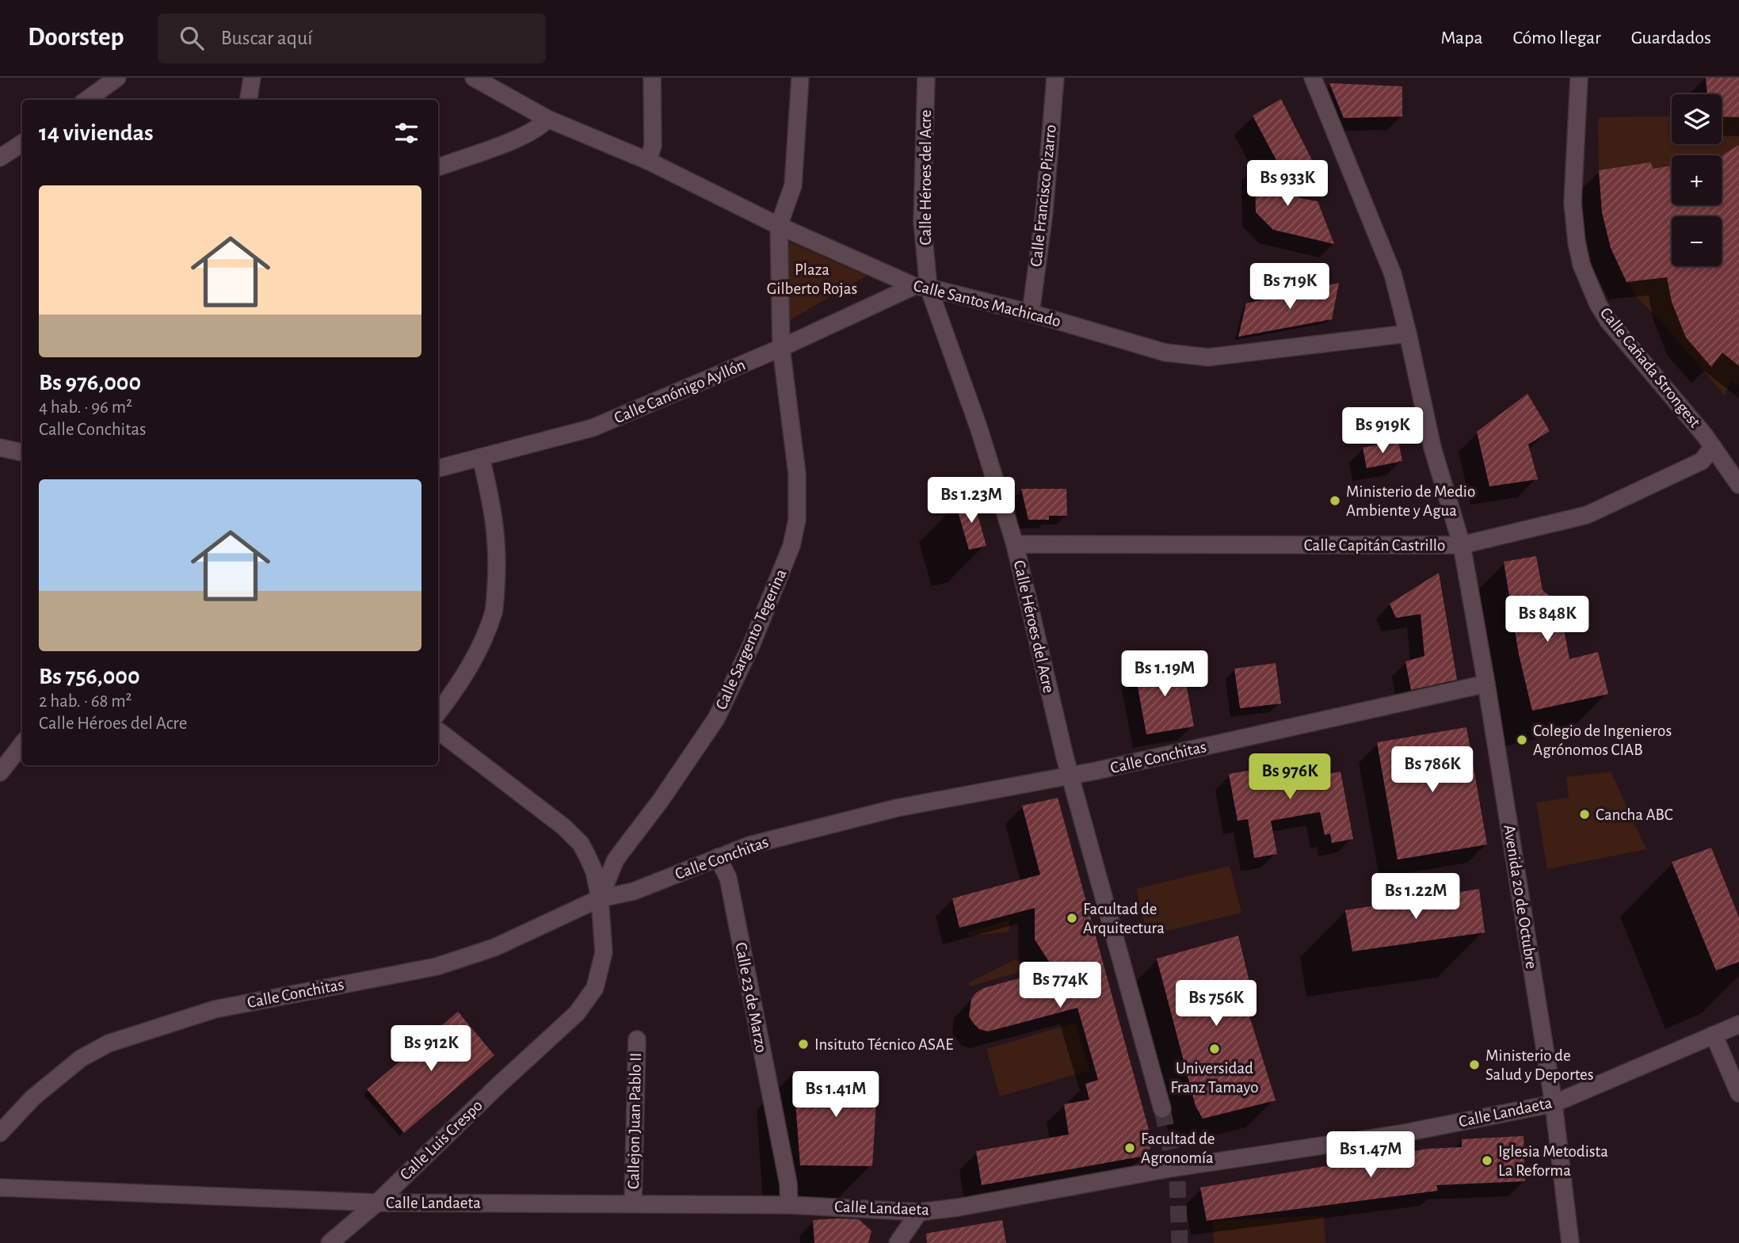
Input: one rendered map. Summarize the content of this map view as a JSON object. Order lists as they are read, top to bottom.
{
  "streets": {
    "street": [
      "Calle Héroes del Acre",
      "Calle Francisco Pizarro",
      "Calle Santos Machicado",
      "Calle Cañada Strongest",
      "Calle Canónigo Ayllón",
      "Calle Capitán Castrillo",
      "Calle Sargento Tegerina",
      "Calle Conchitas",
      "Avenida 20 de Octubre",
      "Calle 23 de Marzo",
      "Calle Landaeta",
      "Callejon Juan Pablo II",
      "Calle Luis Crespo"
    ]
  },
  "crossings": [
    ["Calle Héroes del Acre", "Calle Santos Machicado"],
    ["Calle Héroes del Acre", "Calle Canónigo Ayllón"],
    ["Calle Héroes del Acre", "Calle Capitán Castrillo"],
    ["Calle Héroes del Acre", "Calle Conchitas"],
    ["Calle Francisco Pizarro", "Calle Santos Machicado"],
    ["Calle Santos Machicado", "Calle Canónigo Ayllón"],
    ["Calle Santos Machicado", "Calle Sargento Tegerina"],
    ["Calle Santos Machicado", "Avenida 20 de Octubre"],
    ["Calle Cañada Strongest", "Calle Capitán Castrillo"],
    ["Calle Canónigo Ayllón", "Calle Sargento Tegerina"],
    ["Calle Capitán Castrillo", "Avenida 20 de Octubre"],
    ["Calle Sargento Tegerina", "Calle Conchitas"],
    ["Calle Sargento Tegerina", "Calle Luis Crespo"],
    ["Calle Conchitas", "Avenida 20 de Octubre"],
    ["Calle Conchitas", "Calle 23 de Marzo"],
    ["Calle Conchitas", "Calle Luis Crespo"],
    ["Avenida 20 de Octubre", "Calle Landaeta"],
    ["Calle 23 de Marzo", "Calle Landaeta"],
    ["Calle Landaeta", "Callejon Juan Pablo II"],
    ["Calle Landaeta", "Calle Luis Crespo"]
  ],
  "parks": ["Plaza Gilberto Rojas"],
  "places": [
    "Ministerio de Medio Ambiente y Agua",
    "Colegio de Ingenieros Agrónomos CIAB",
    "Cancha ABC",
    "Facultad de Arquitectura",
    "Insituto Técnico ASAE",
    "Universidad Franz Tamayo",
    "Ministerio de Salud y Deportes",
    "Facultad de Agronomía",
    "Iglesia Metodista La Reforma"
  ],
  "page": {
    "header": "Doorstep",
    "search": "Buscar aquí",
    "nav": ["Mapa", "Cómo llegar", "Guardados"],
    "map_buttons": ["+", "−"],
    "heading": "14 viviendas",
    "price": [
      "Bs 933K",
      "Bs 719K",
      "Bs 919K",
      "Bs 1.23M",
      "Bs 848K",
      "Bs 1.19M",
      "Bs 786K",
      "Bs 976K",
      "Bs 1.22M",
      "Bs 774K",
      "Bs 756K",
      "Bs 912K",
      "Bs 1.41M",
      "Bs 1.47M"
    ],
    "list": [
      {
        "name": "Bs 976,000",
        "note": "4 hab. · 96 m² · Calle Conchitas"
      },
      {
        "name": "Bs 756,000",
        "note": "2 hab. · 68 m² · Calle Héroes del Acre"
      }
    ]
  }
}
